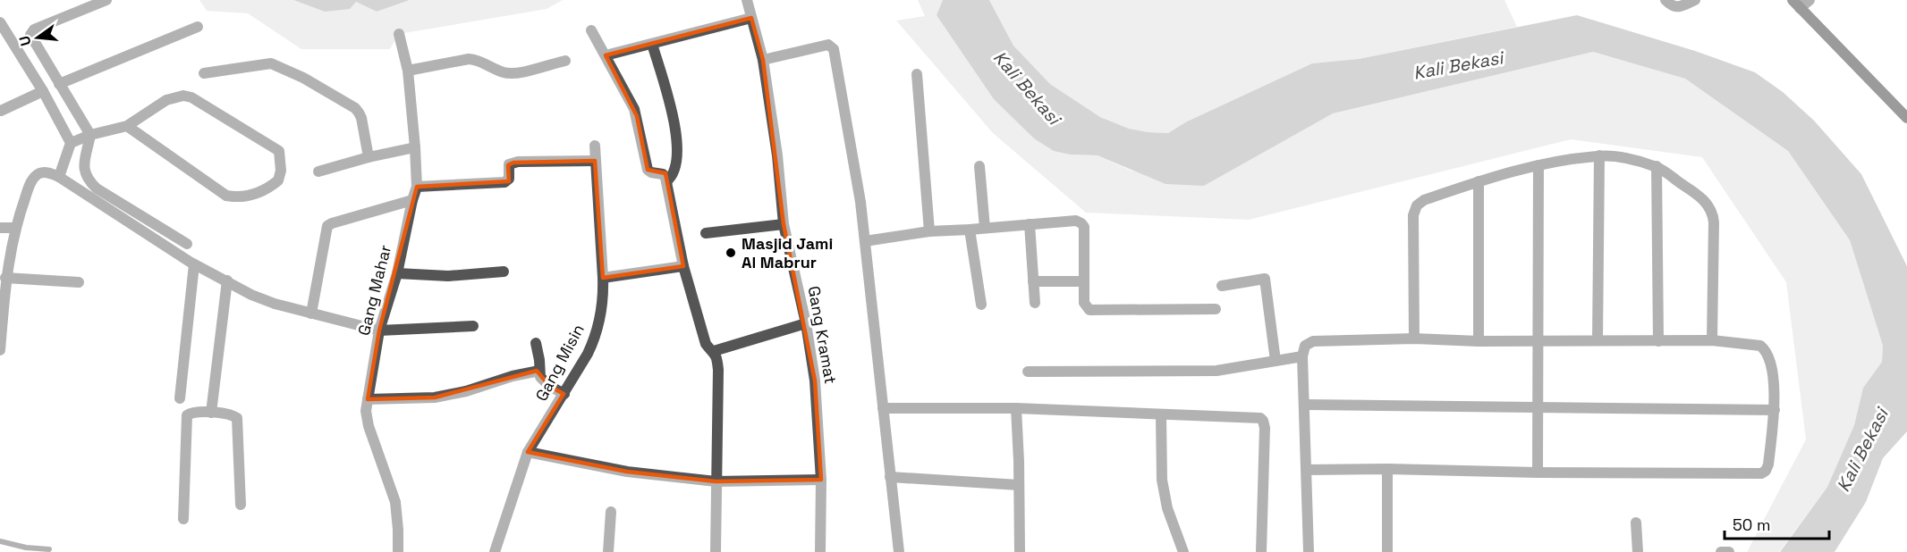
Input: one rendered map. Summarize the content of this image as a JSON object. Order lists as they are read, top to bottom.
{
  "streets": {
    "street": ["Gang Mahar", "Gang Kramat", "Gang Misin"]
  },
  "water": ["Kali Bekasi"],
  "places": ["Masjid Jami Al Mabrur"],
  "scale_bar": "50 m",
  "north": "left"
}
